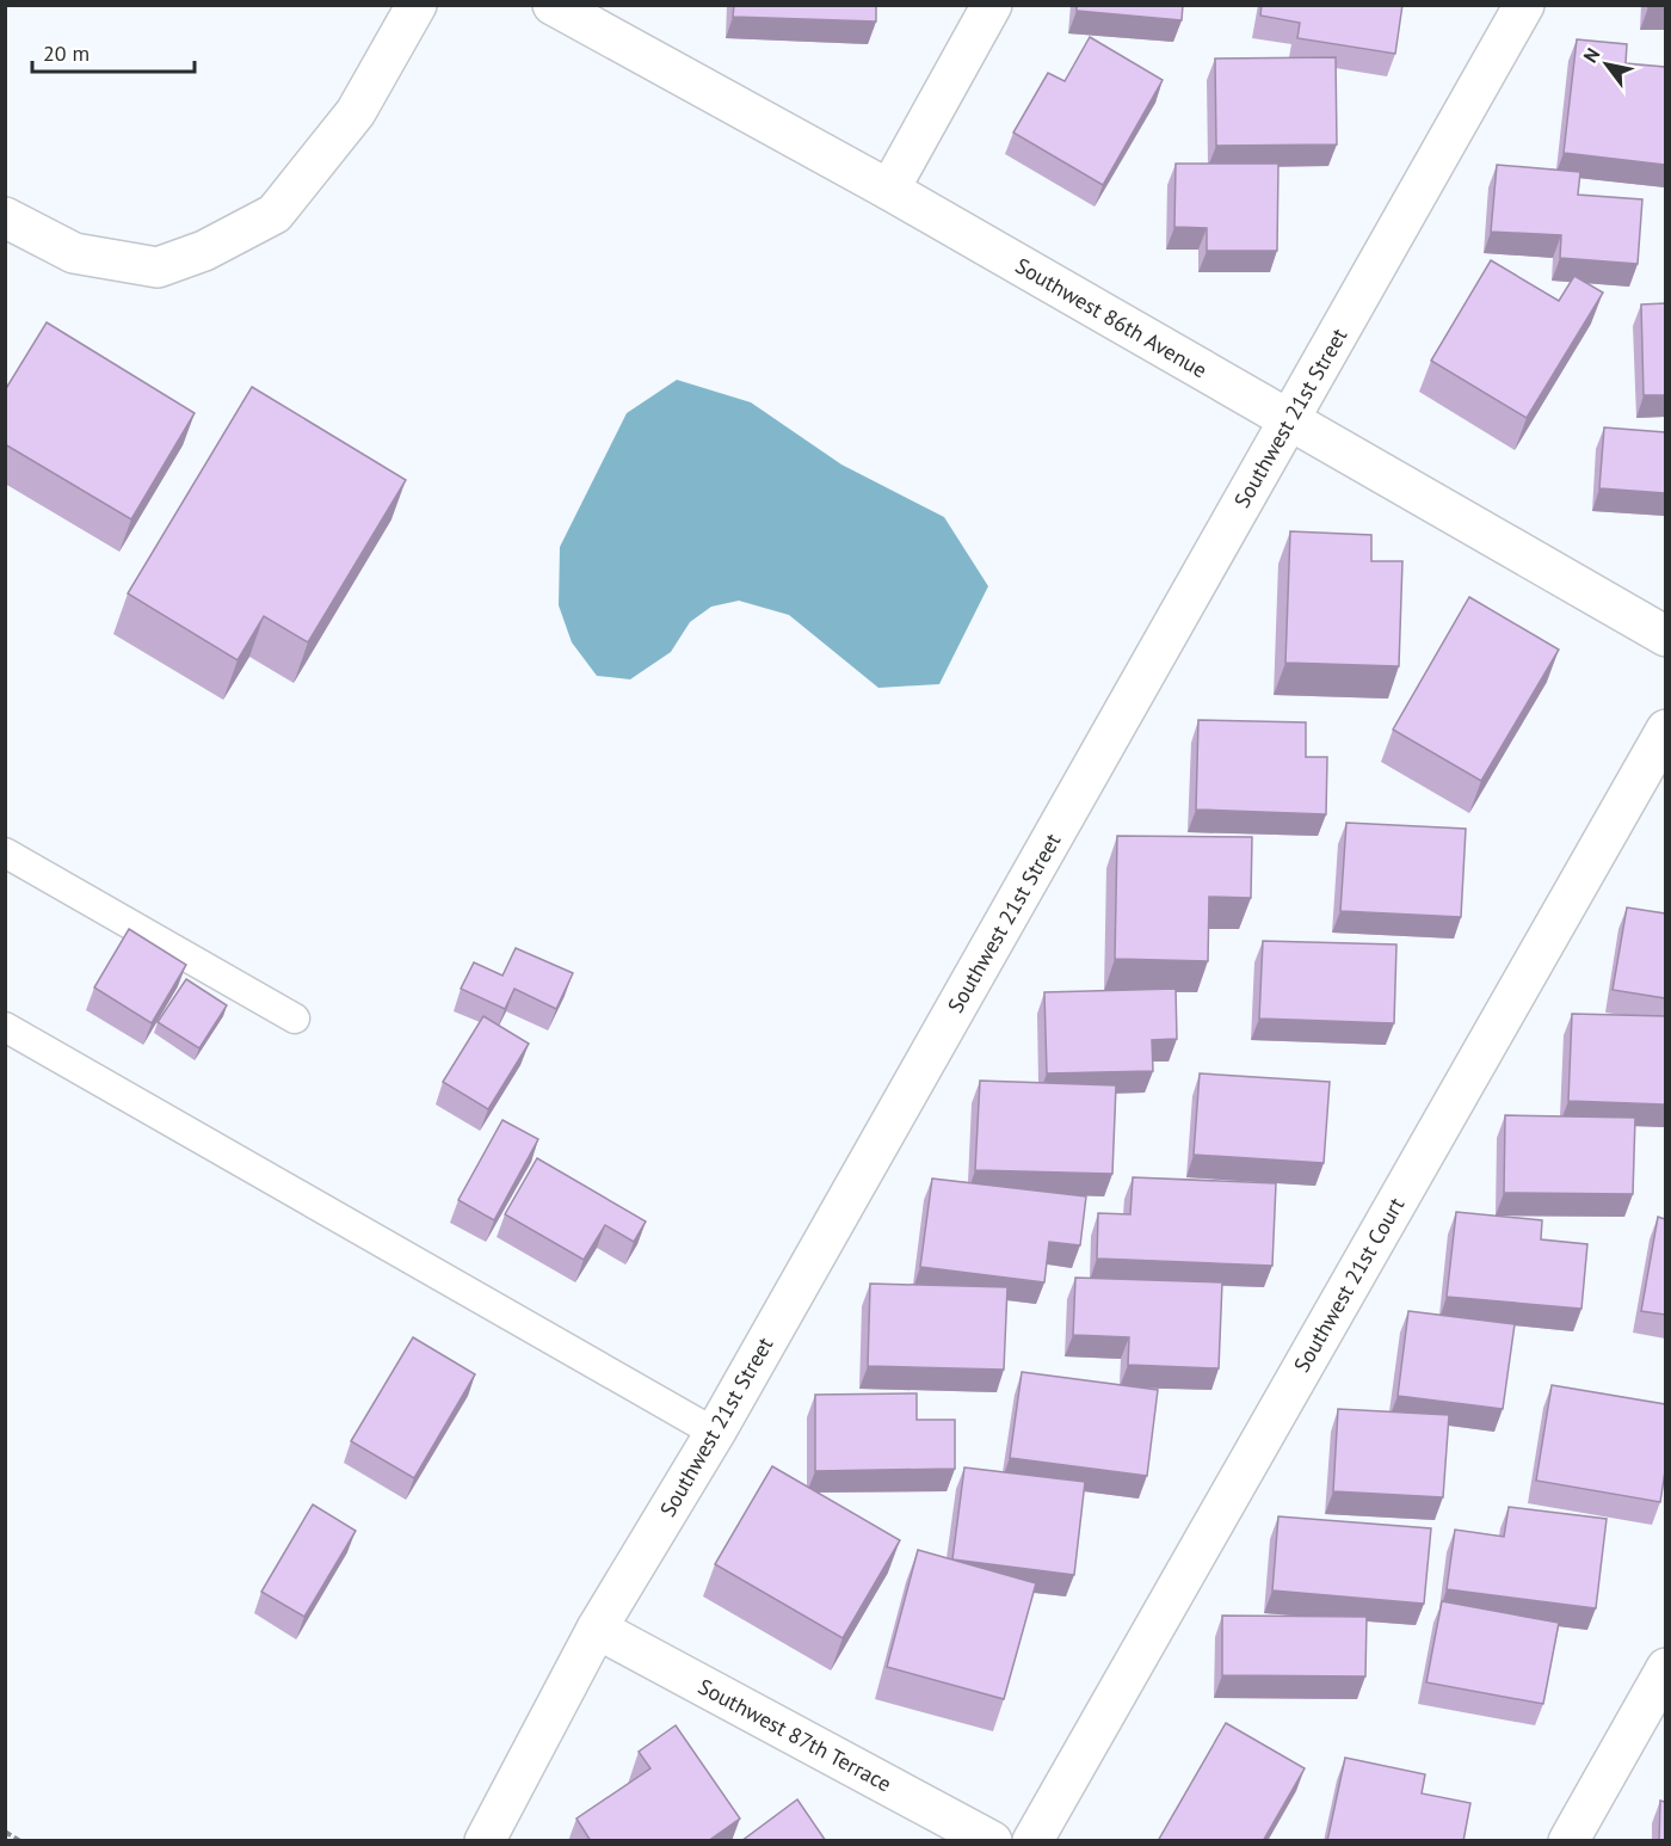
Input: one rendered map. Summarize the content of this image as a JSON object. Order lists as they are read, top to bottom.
{
  "streets": {
    "street": [
      "Southwest 86th Avenue",
      "Southwest 21st Street",
      "Southwest 21st Court",
      "Southwest 87th Terrace"
    ]
  },
  "crossings": [
    ["Southwest 86th Avenue", "Southwest 21st Street"],
    ["Southwest 21st Street", "Southwest 87th Terrace"]
  ],
  "scale_bar": "20 m",
  "north": "top left"
}
